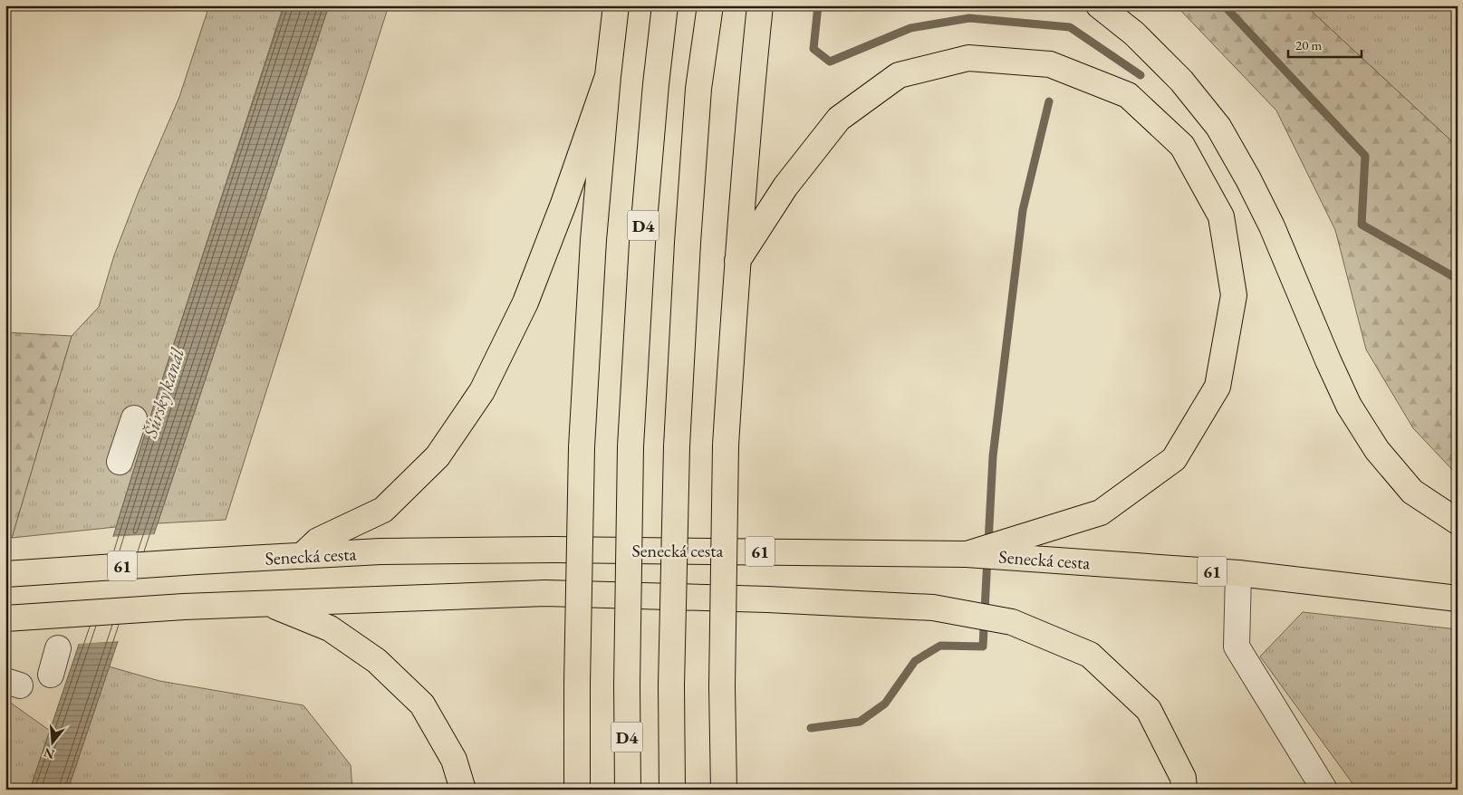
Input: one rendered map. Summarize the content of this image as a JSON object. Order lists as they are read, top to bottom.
{
  "streets": {
    "main road": ["D4", "Senecká cesta", "61"]
  },
  "water": ["Šúrsky kanál"],
  "scale_bar": "20 m",
  "north": "bottom"
}
